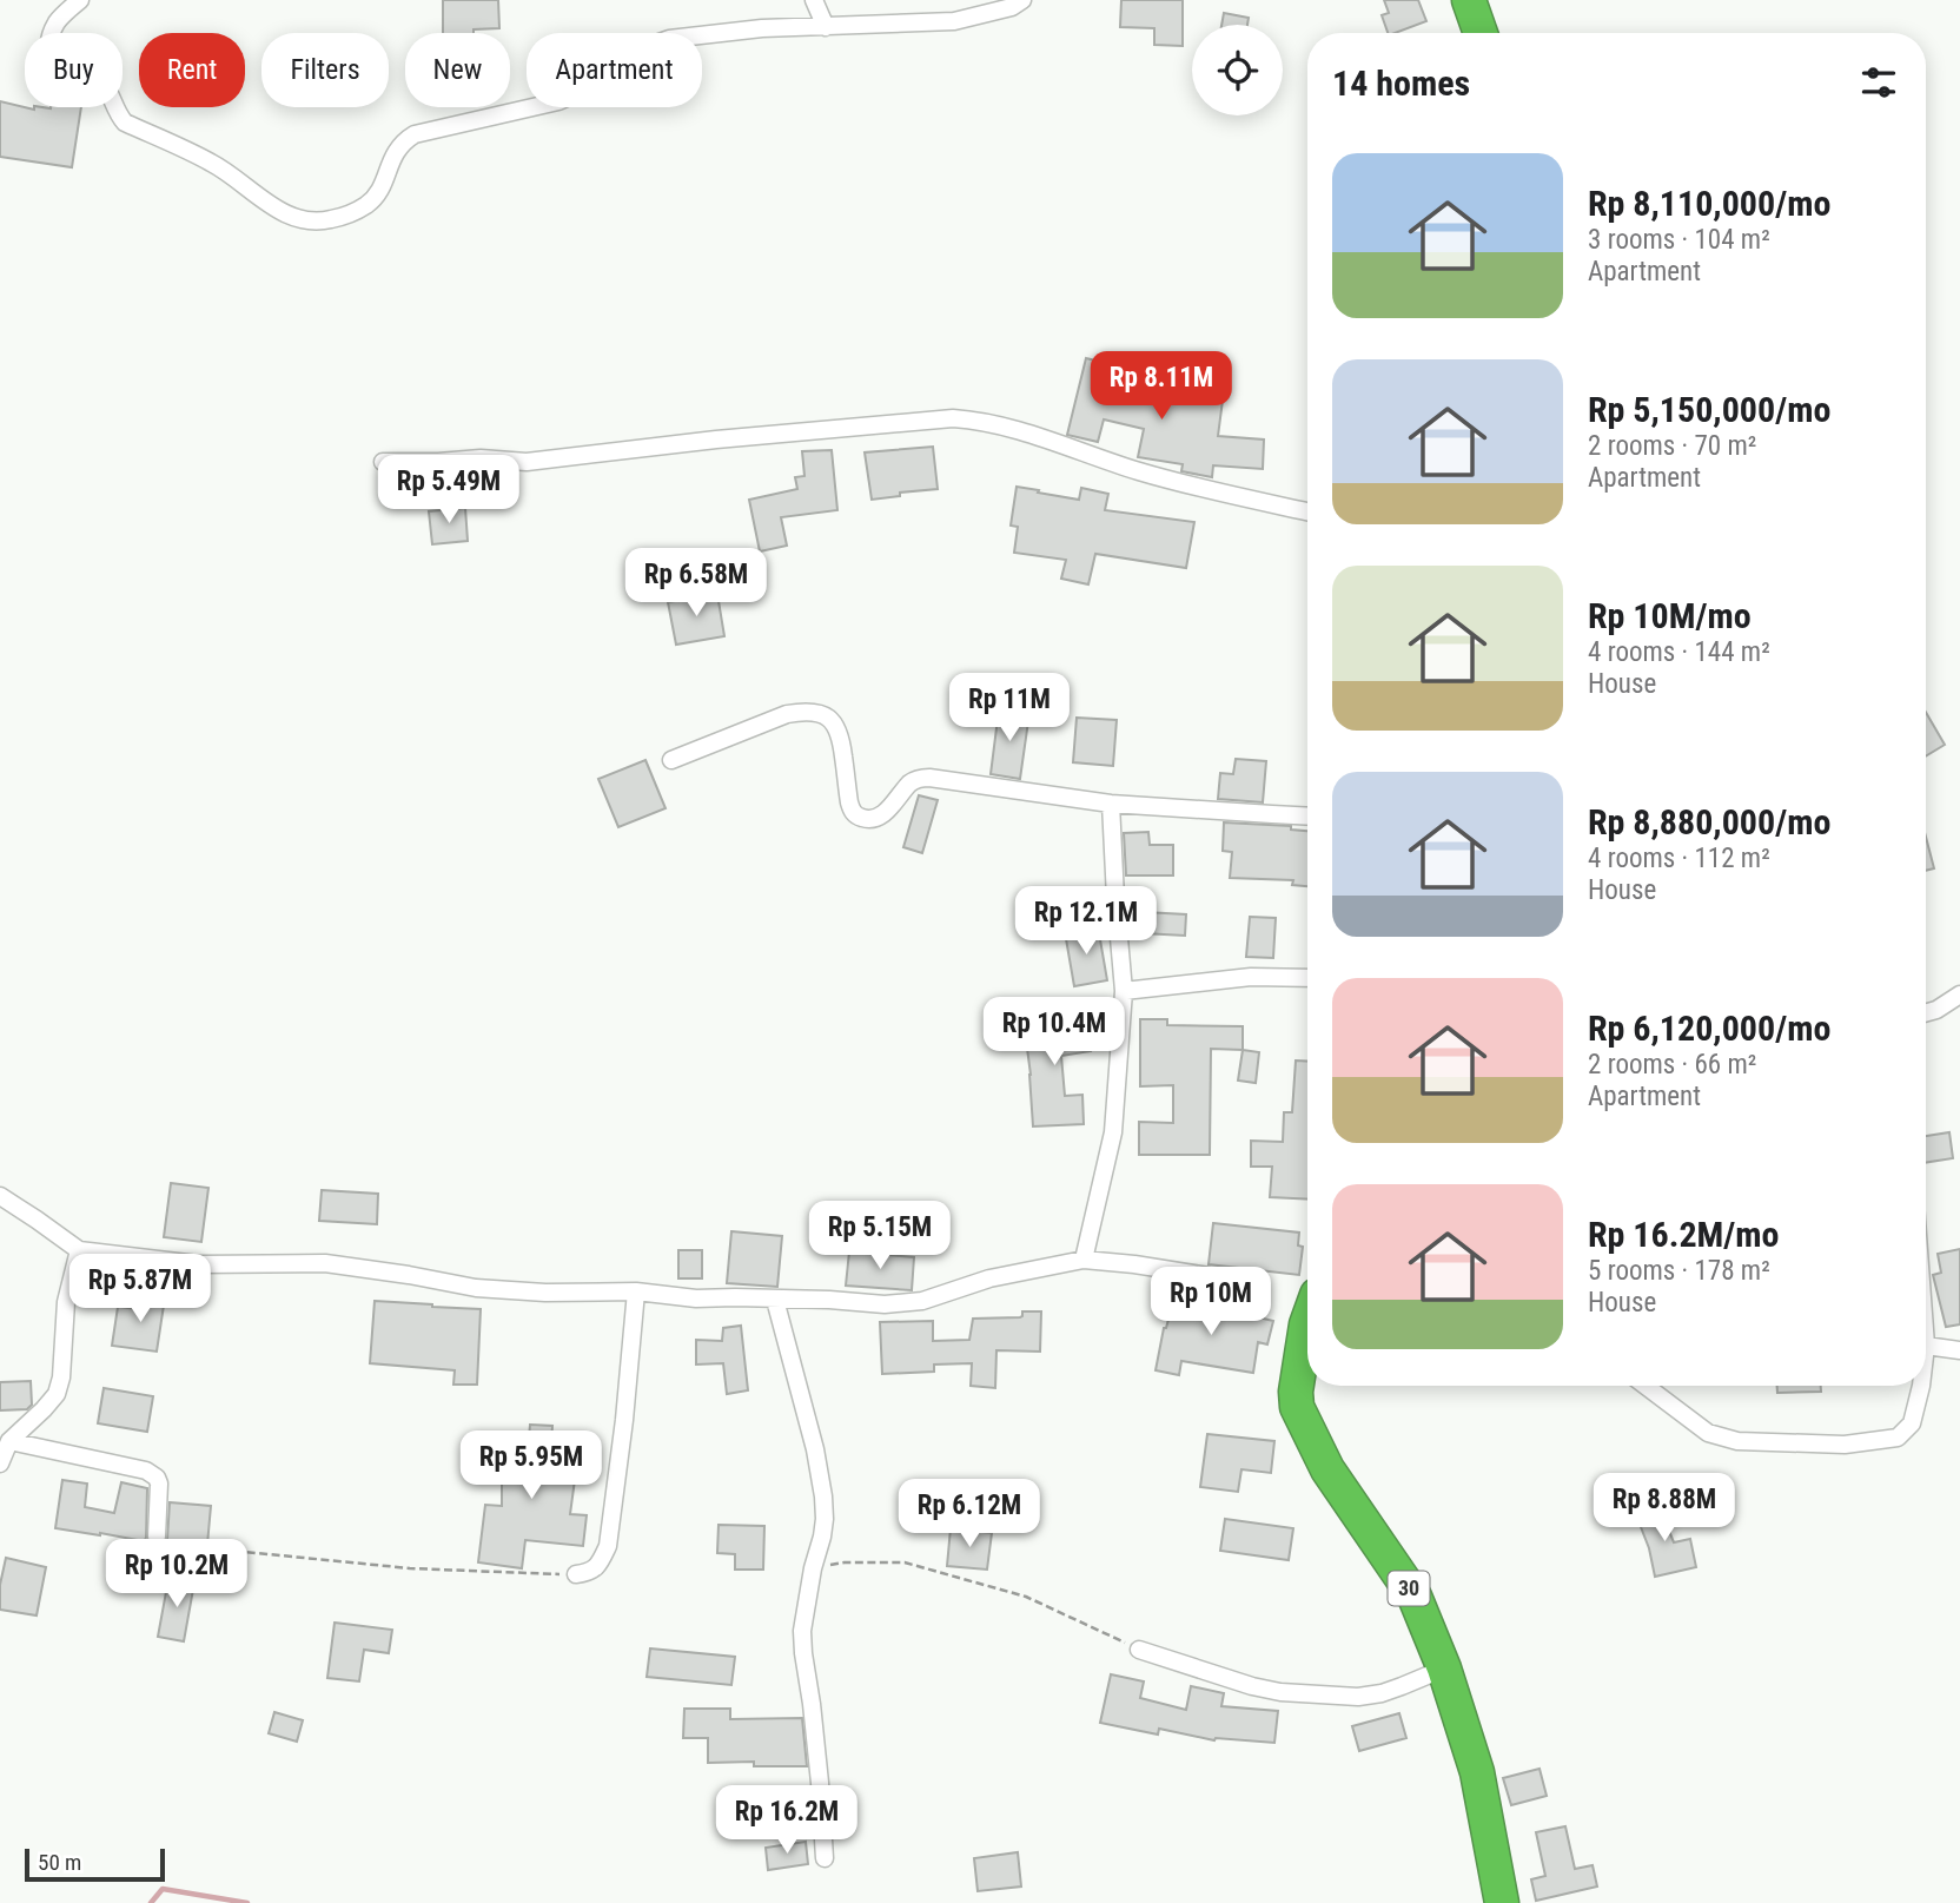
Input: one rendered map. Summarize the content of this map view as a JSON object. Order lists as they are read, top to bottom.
{
  "streets": {
    "highway": ["30"]
  },
  "scale_bar": "50 m",
  "page": {
    "chip": [
      "Buy",
      "Rent",
      "Filters",
      "New",
      "Apartment"
    ],
    "heading": "14 homes",
    "list": [
      {
        "name": "Rp 8,110,000/mo",
        "note": "3 rooms · 104 m² · Apartment"
      },
      {
        "name": "Rp 5,150,000/mo",
        "note": "2 rooms · 70 m² · Apartment"
      },
      {
        "name": "Rp 10M/mo",
        "note": "4 rooms · 144 m² · House"
      },
      {
        "name": "Rp 8,880,000/mo",
        "note": "4 rooms · 112 m² · House"
      },
      {
        "name": "Rp 6,120,000/mo",
        "note": "2 rooms · 66 m² · Apartment"
      },
      {
        "name": "Rp 16.2M/mo",
        "note": "5 rooms · 178 m² · House"
      }
    ],
    "price": [
      "Rp 8.11M",
      "Rp 5.49M",
      "Rp 6.58M",
      "Rp 11M",
      "Rp 12.1M",
      "Rp 10.4M",
      "Rp 5.15M",
      "Rp 5.87M",
      "Rp 10M",
      "Rp 5.95M",
      "Rp 8.88M",
      "Rp 6.12M",
      "Rp 10.2M",
      "Rp 16.2M"
    ],
    "scale": "50 m"
  }
}
